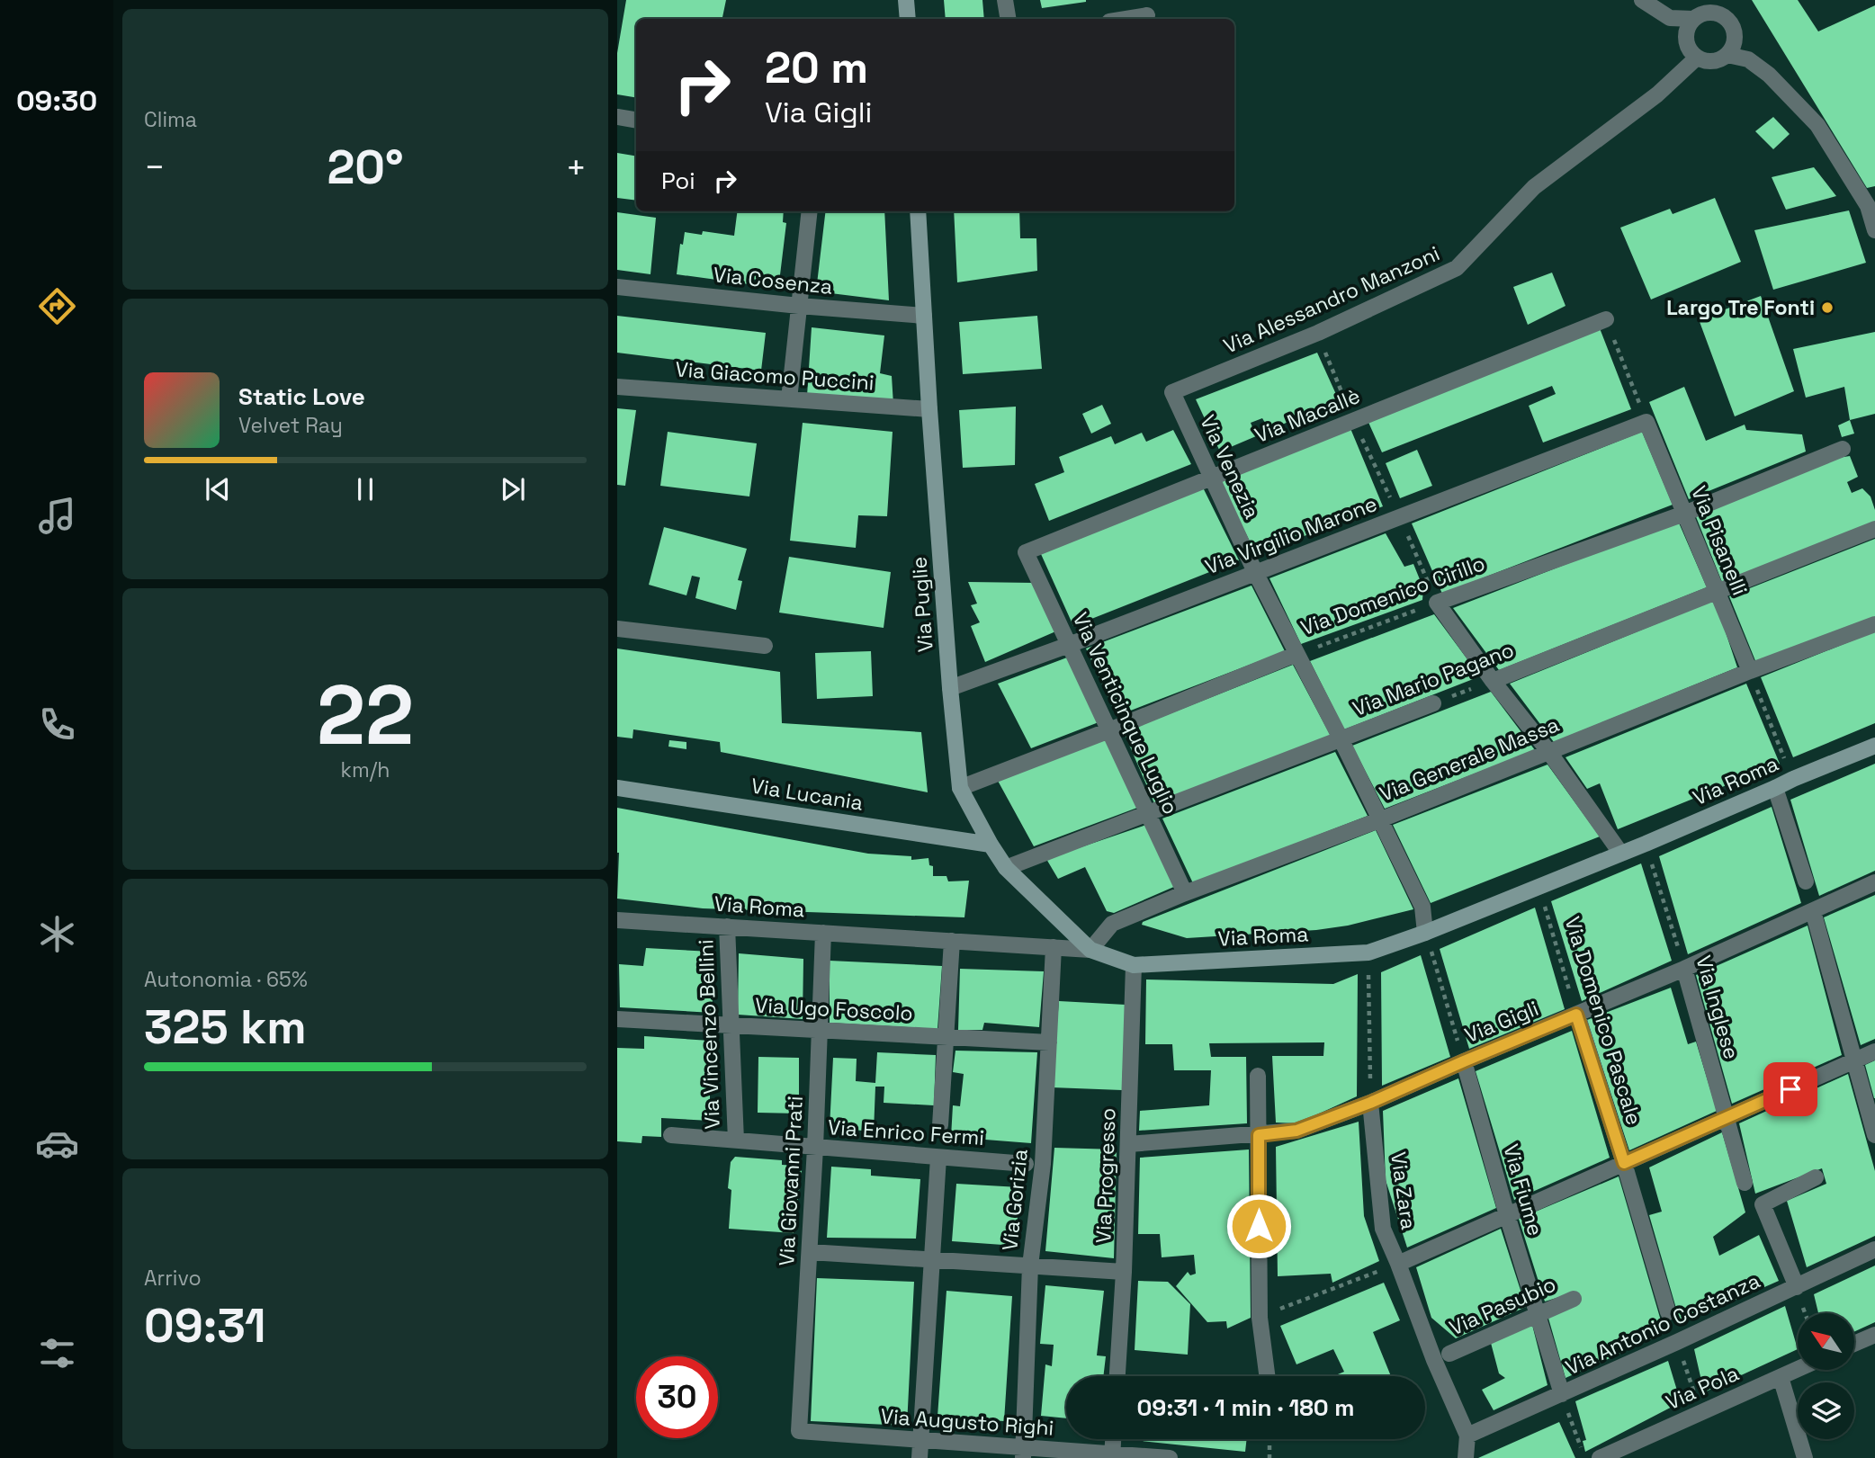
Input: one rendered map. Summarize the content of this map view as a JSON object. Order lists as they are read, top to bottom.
{
  "streets": {
    "street": [
      "Via Cosenza",
      "Via Alessandro Manzoni",
      "Via Giacomo Puccini",
      "Via Macallè",
      "Via Venezia",
      "Via Virgilio Marone",
      "Via Pisanelli",
      "Via Domenico Cirillo",
      "Via Puglie",
      "Via Mario Pagano",
      "Via Venticinque Luglio",
      "Via Generale Massa",
      "Via Roma",
      "Via Lucania",
      "Via Inglese",
      "Via Ugo Foscolo",
      "Via Domenico Pascale",
      "Via Gigli",
      "Via Vincenzo Bellini",
      "Via Enrico Fermi",
      "Via Progresso",
      "Via Giovanni Prati",
      "Via Fiume",
      "Via Zara",
      "Via Gorizia",
      "Via Pasubio",
      "Via Antonio Costanza",
      "Via Pola",
      "Via Augusto Righi"
    ]
  },
  "crossings": [
    ["Via Cosenza", "Via Puglie"],
    ["Via Alessandro Manzoni", "Via Venezia"],
    ["Via Giacomo Puccini", "Via Puglie"],
    ["Via Macallè", "Via Venezia"],
    ["Via Macallè", "Via Venticinque Luglio"],
    ["Via Venezia", "Via Virgilio Marone"],
    ["Via Venezia", "Via Domenico Cirillo"],
    ["Via Venezia", "Via Mario Pagano"],
    ["Via Venezia", "Via Generale Massa"],
    ["Via Venezia", "Via Roma"],
    ["Via Virgilio Marone", "Via Pisanelli"],
    ["Via Virgilio Marone", "Via Puglie"],
    ["Via Virgilio Marone", "Via Venticinque Luglio"],
    ["Via Pisanelli", "Via Domenico Cirillo"],
    ["Via Pisanelli", "Via Mario Pagano"],
    ["Via Pisanelli", "Via Generale Massa"],
    ["Via Domenico Cirillo", "Via Puglie"],
    ["Via Domenico Cirillo", "Via Venticinque Luglio"],
    ["Via Puglie", "Via Mario Pagano"],
    ["Via Puglie", "Via Generale Massa"],
    ["Via Puglie", "Via Roma"],
    ["Via Puglie", "Via Lucania"],
    ["Via Mario Pagano", "Via Venticinque Luglio"],
    ["Via Venticinque Luglio", "Via Generale Massa"],
    ["Via Generale Massa", "Via Roma"],
    ["Via Roma", "Via Inglese"],
    ["Via Roma", "Via Domenico Pascale"],
    ["Via Roma", "Via Vincenzo Bellini"],
    ["Via Roma", "Via Progresso"],
    ["Via Roma", "Via Giovanni Prati"],
    ["Via Roma", "Via Gorizia"],
    ["Via Inglese", "Via Gigli"],
    ["Via Ugo Foscolo", "Via Vincenzo Bellini"],
    ["Via Ugo Foscolo", "Via Giovanni Prati"],
    ["Via Ugo Foscolo", "Via Gorizia"],
    ["Via Domenico Pascale", "Via Gigli"],
    ["Via Gigli", "Via Progresso"],
    ["Via Gigli", "Via Fiume"],
    ["Via Gigli", "Via Zara"],
    ["Via Vincenzo Bellini", "Via Enrico Fermi"],
    ["Via Enrico Fermi", "Via Giovanni Prati"],
    ["Via Giovanni Prati", "Via Augusto Righi"],
    ["Via Fiume", "Via Pasubio"],
    ["Via Fiume", "Via Antonio Costanza"],
    ["Via Zara", "Via Antonio Costanza"],
    ["Via Gorizia", "Via Augusto Righi"]
  ],
  "places": ["Largo Tre Fonti"],
  "north": "top left",
  "page": {
    "tabs": "09:30",
    "tile": [
      "Clima",
      ["22", "km/h"],
      ["Autonomia · 65%", "325 km"],
      ["Arrivo", "09:31"]
    ],
    "turn": ["20 m", "Via Gigli"],
    "heat": ["−", "20°", "+"],
    "then": "Poi",
    "song": ["Static Love", "Velvet Ray"],
    "limit": "30",
    "trip": "09:31 · 1 min · 180 m"
  }
}
